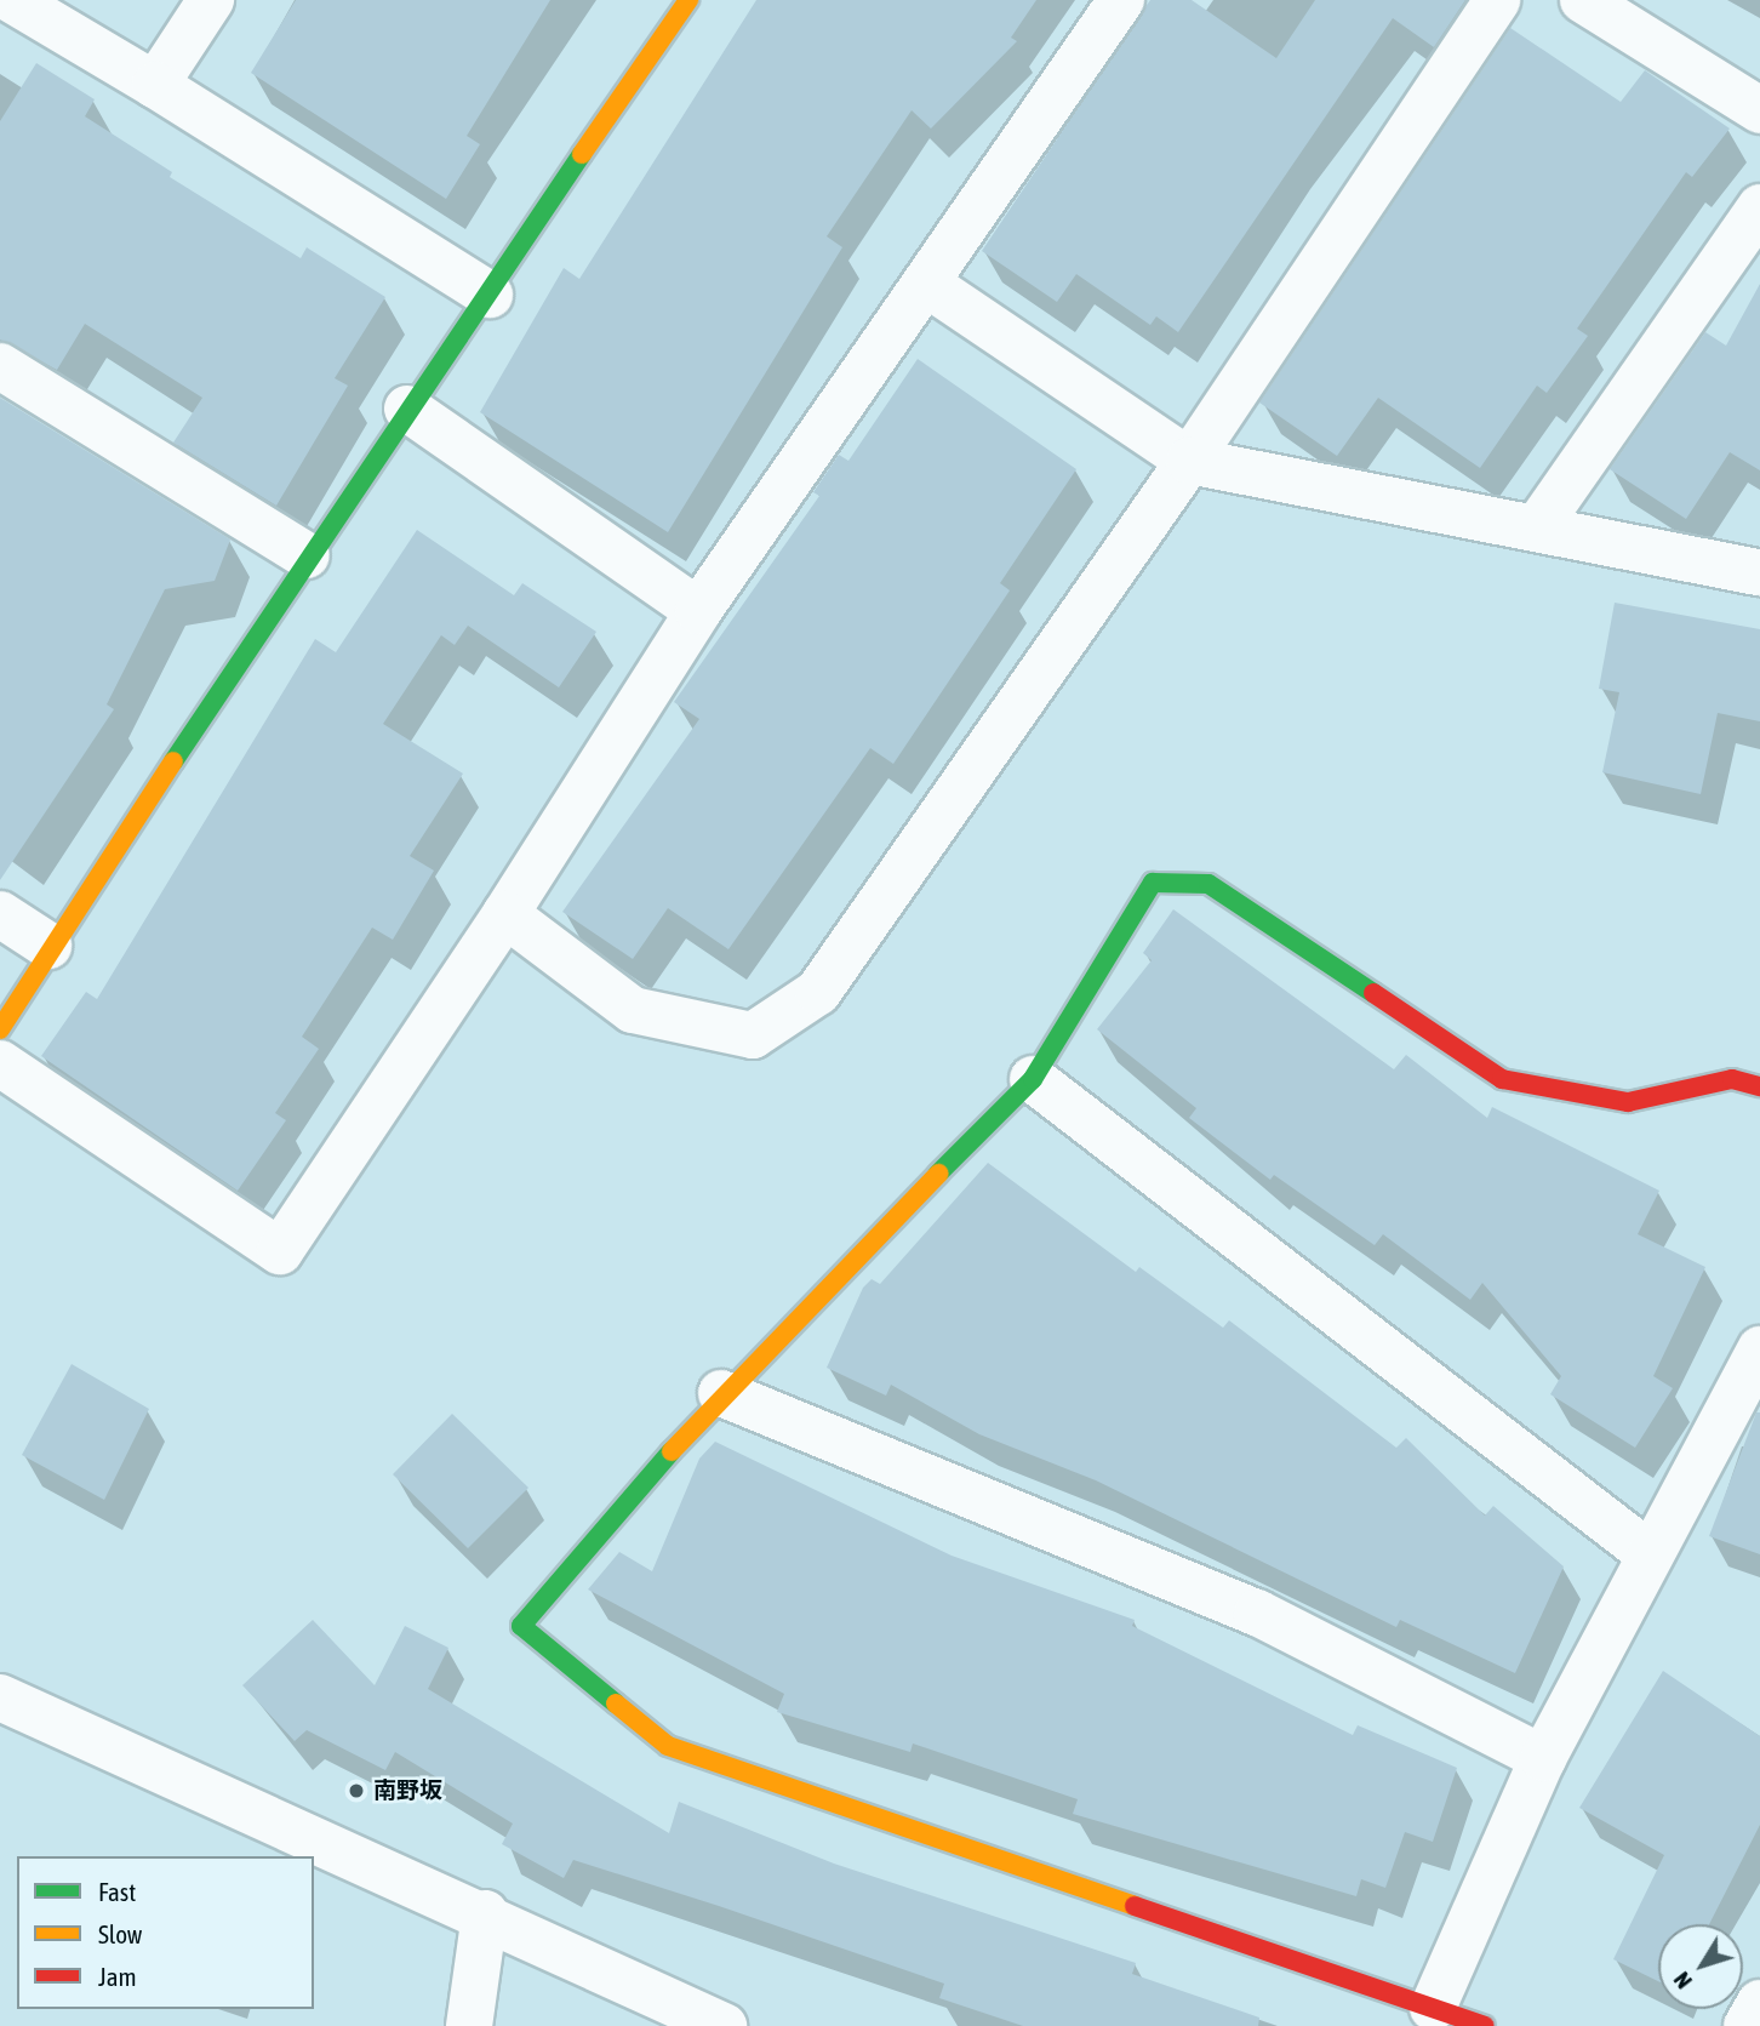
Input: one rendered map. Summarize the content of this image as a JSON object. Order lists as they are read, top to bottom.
{
  "places": ["南野坂"],
  "legend": ["Fast", "Slow", "Jam"],
  "north": "bottom left"
}
